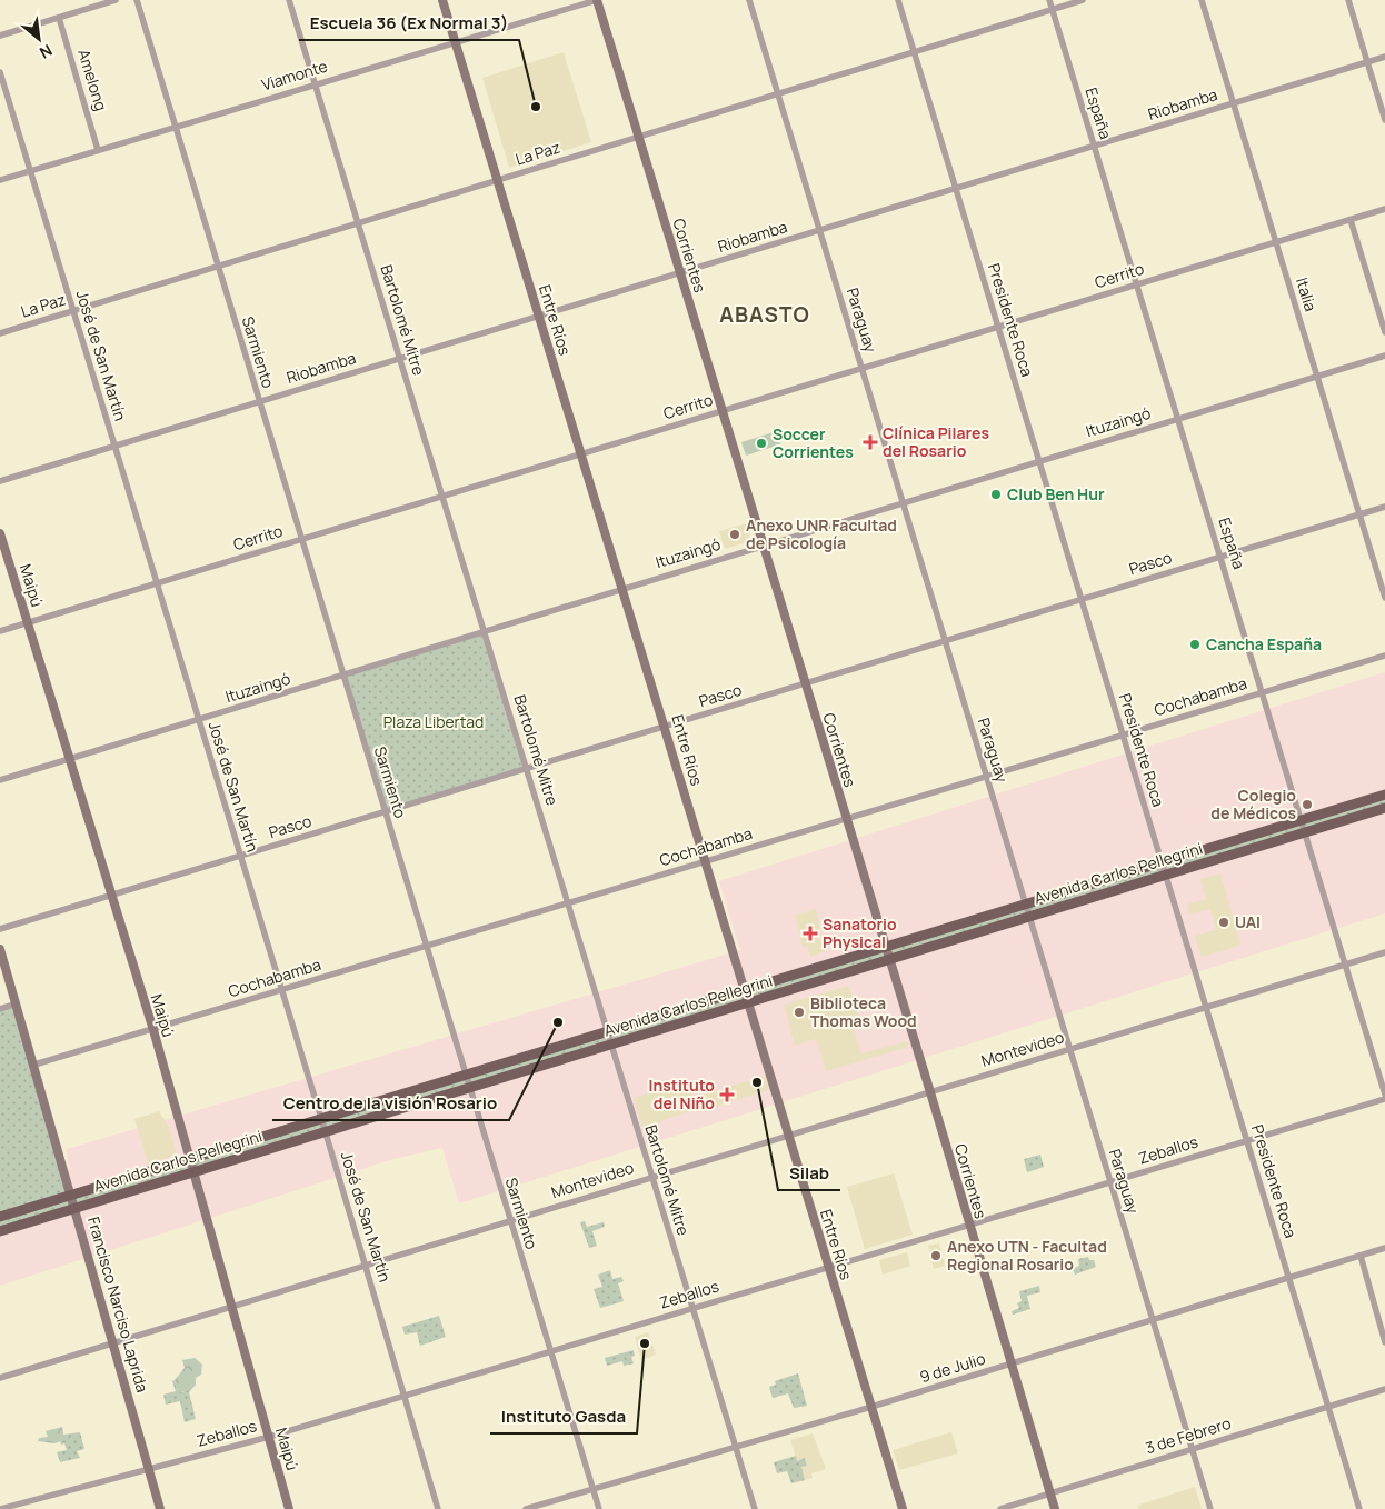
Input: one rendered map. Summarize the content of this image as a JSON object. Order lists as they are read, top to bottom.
{
  "streets": {
    "main road": [
      "Corrientes",
      "Entre Ríos",
      "Maipú",
      "Avenida Carlos Pellegrini",
      "Francisco Narciso Laprida"
    ],
    "street": [
      "Viamonte",
      "Amelong",
      "Riobamba",
      "España",
      "La Paz",
      "Cerrito",
      "Italia",
      "Bartolomé Mitre",
      "Paraguay",
      "Presidente Roca",
      "Sarmiento",
      "José de San Martín",
      "Ituzaingó",
      "Pasco",
      "Cochabamba",
      "Montevideo",
      "Zeballos",
      "9 de Julio",
      "3 de Febrero"
    ]
  },
  "crossings": [
    ["Viamonte", "Amelong"],
    ["Viamonte", "Corrientes"],
    ["Viamonte", "Bartolomé Mitre"],
    ["Viamonte", "Entre Ríos"],
    ["Viamonte", "Sarmiento"],
    ["Viamonte", "José de San Martín"],
    ["Riobamba", "España"],
    ["Riobamba", "Corrientes"],
    ["Riobamba", "Italia"],
    ["Riobamba", "Bartolomé Mitre"],
    ["Riobamba", "Entre Ríos"],
    ["Riobamba", "Paraguay"],
    ["Riobamba", "Presidente Roca"],
    ["Riobamba", "Sarmiento"],
    ["Riobamba", "José de San Martín"],
    ["España", "La Paz"],
    ["España", "Cerrito"],
    ["España", "Ituzaingó"],
    ["España", "Pasco"],
    ["España", "Cochabamba"],
    ["España", "Avenida Carlos Pellegrini"],
    ["España", "Montevideo"],
    ["España", "Zeballos"],
    ["La Paz", "Corrientes"],
    ["La Paz", "Bartolomé Mitre"],
    ["La Paz", "Entre Ríos"],
    ["La Paz", "Paraguay"],
    ["La Paz", "Presidente Roca"],
    ["La Paz", "Sarmiento"],
    ["La Paz", "José de San Martín"],
    ["Corrientes", "Cerrito"],
    ["Corrientes", "Ituzaingó"],
    ["Corrientes", "Pasco"],
    ["Corrientes", "Cochabamba"],
    ["Corrientes", "Avenida Carlos Pellegrini"],
    ["Corrientes", "Montevideo"],
    ["Corrientes", "Zeballos"],
    ["Corrientes", "9 de Julio"],
    ["Corrientes", "3 de Febrero"],
    ["Cerrito", "Italia"],
    ["Cerrito", "Bartolomé Mitre"],
    ["Cerrito", "Entre Ríos"],
    ["Cerrito", "Paraguay"],
    ["Cerrito", "Presidente Roca"],
    ["Cerrito", "Sarmiento"],
    ["Cerrito", "José de San Martín"],
    ["Cerrito", "Maipú"],
    ["Italia", "Ituzaingó"],
    ["Italia", "Pasco"],
    ["Bartolomé Mitre", "Ituzaingó"],
    ["Bartolomé Mitre", "Pasco"],
    ["Bartolomé Mitre", "Cochabamba"],
    ["Bartolomé Mitre", "Avenida Carlos Pellegrini"],
    ["Bartolomé Mitre", "Montevideo"],
    ["Bartolomé Mitre", "Zeballos"],
    ["Bartolomé Mitre", "9 de Julio"],
    ["Entre Ríos", "Ituzaingó"],
    ["Entre Ríos", "Pasco"],
    ["Entre Ríos", "Cochabamba"],
    ["Entre Ríos", "Avenida Carlos Pellegrini"],
    ["Entre Ríos", "Montevideo"],
    ["Entre Ríos", "Zeballos"],
    ["Entre Ríos", "9 de Julio"],
    ["Paraguay", "Ituzaingó"],
    ["Paraguay", "Pasco"],
    ["Paraguay", "Cochabamba"],
    ["Paraguay", "Avenida Carlos Pellegrini"],
    ["Paraguay", "Montevideo"],
    ["Paraguay", "Zeballos"],
    ["Paraguay", "9 de Julio"],
    ["Paraguay", "3 de Febrero"],
    ["Presidente Roca", "Ituzaingó"],
    ["Presidente Roca", "Pasco"],
    ["Presidente Roca", "Cochabamba"],
    ["Presidente Roca", "Avenida Carlos Pellegrini"],
    ["Presidente Roca", "Montevideo"],
    ["Presidente Roca", "Zeballos"],
    ["Presidente Roca", "9 de Julio"],
    ["Presidente Roca", "3 de Febrero"],
    ["Sarmiento", "Ituzaingó"],
    ["Sarmiento", "Pasco"],
    ["Sarmiento", "Cochabamba"],
    ["Sarmiento", "Avenida Carlos Pellegrini"],
    ["Sarmiento", "Montevideo"],
    ["Sarmiento", "Zeballos"],
    ["Sarmiento", "9 de Julio"],
    ["José de San Martín", "Ituzaingó"],
    ["José de San Martín", "Pasco"],
    ["José de San Martín", "Cochabamba"],
    ["José de San Martín", "Avenida Carlos Pellegrini"],
    ["José de San Martín", "Montevideo"],
    ["José de San Martín", "Zeballos"],
    ["Ituzaingó", "Maipú"],
    ["Pasco", "Maipú"],
    ["Maipú", "Cochabamba"],
    ["Maipú", "Avenida Carlos Pellegrini"],
    ["Maipú", "Montevideo"],
    ["Maipú", "Zeballos"],
    ["Cochabamba", "Francisco Narciso Laprida"],
    ["Avenida Carlos Pellegrini", "Francisco Narciso Laprida"],
    ["Montevideo", "Francisco Narciso Laprida"],
    ["Zeballos", "Francisco Narciso Laprida"]
  ],
  "districts": ["ABASTO"],
  "parks": ["Plaza Libertad"],
  "places": {
    "other": [
      "Escuela 36 (Ex Normal 3)",
      "Soccer Corrientes",
      "Club Ben Hur",
      "Anexo UNR Facultad de Psicología",
      "Cancha España",
      "Colegio de Médicos",
      "UAI",
      "Biblioteca Thomas Wood",
      "Centro de la visión Rosario",
      "Silab",
      "Anexo UTN - Facultad Regional Rosario",
      "Instituto Gasda"
    ],
    "health": ["Clínica Pilares del Rosario", "Sanatorio Physical", "Instituto del Niño"]
  },
  "north": "bottom right"
}
